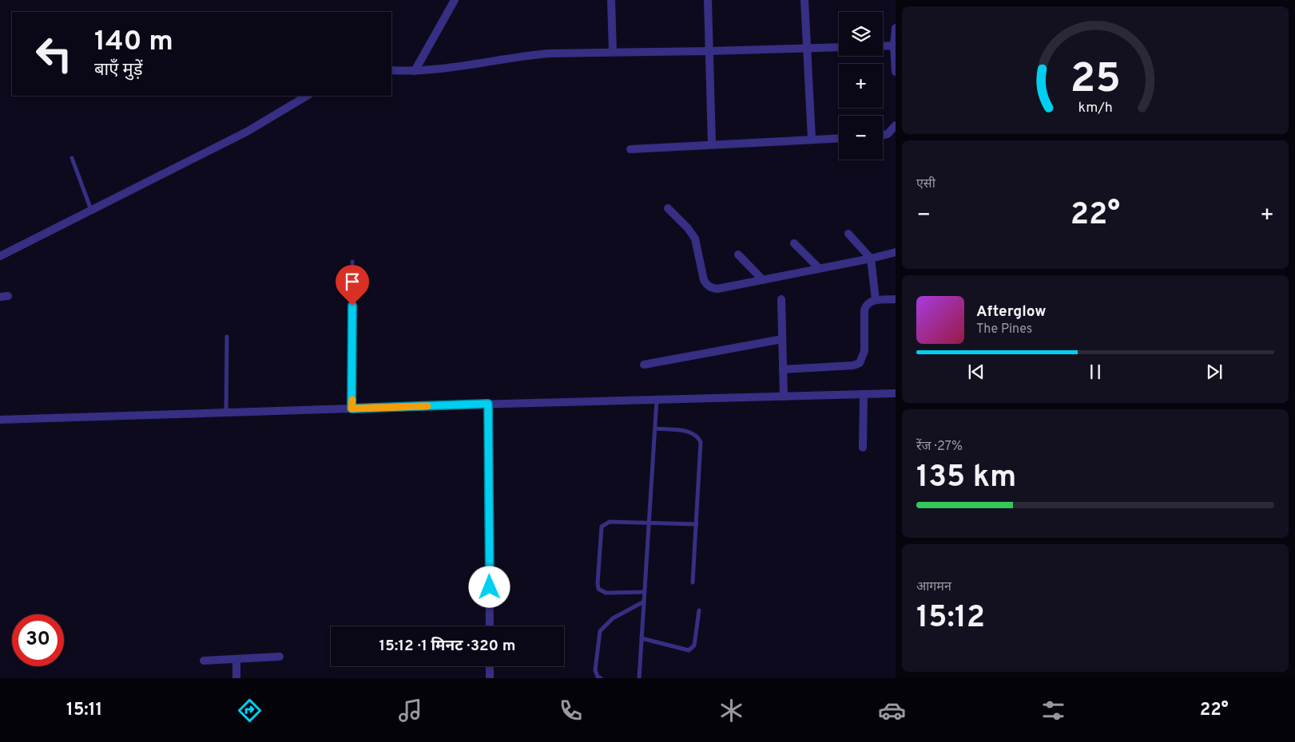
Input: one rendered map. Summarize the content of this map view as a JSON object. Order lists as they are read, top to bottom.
{
  "page": {
    "map_buttons": ["+", "−"],
    "turn": ["140 m", "बाएँ मुड़ें"],
    "tile": [
      "एसी",
      ["रेंज · 27%", "135 km"],
      ["आगमन", "15:12"]
    ],
    "heat": ["−", "22°", "+"],
    "song": ["Afterglow", "The Pines"],
    "limit": "30",
    "trip": "15:12 · 1 मिनट · 320 m",
    "tabs": ["15:11", "22°"],
    "gauge": ["25", "km/h"]
  }
}
